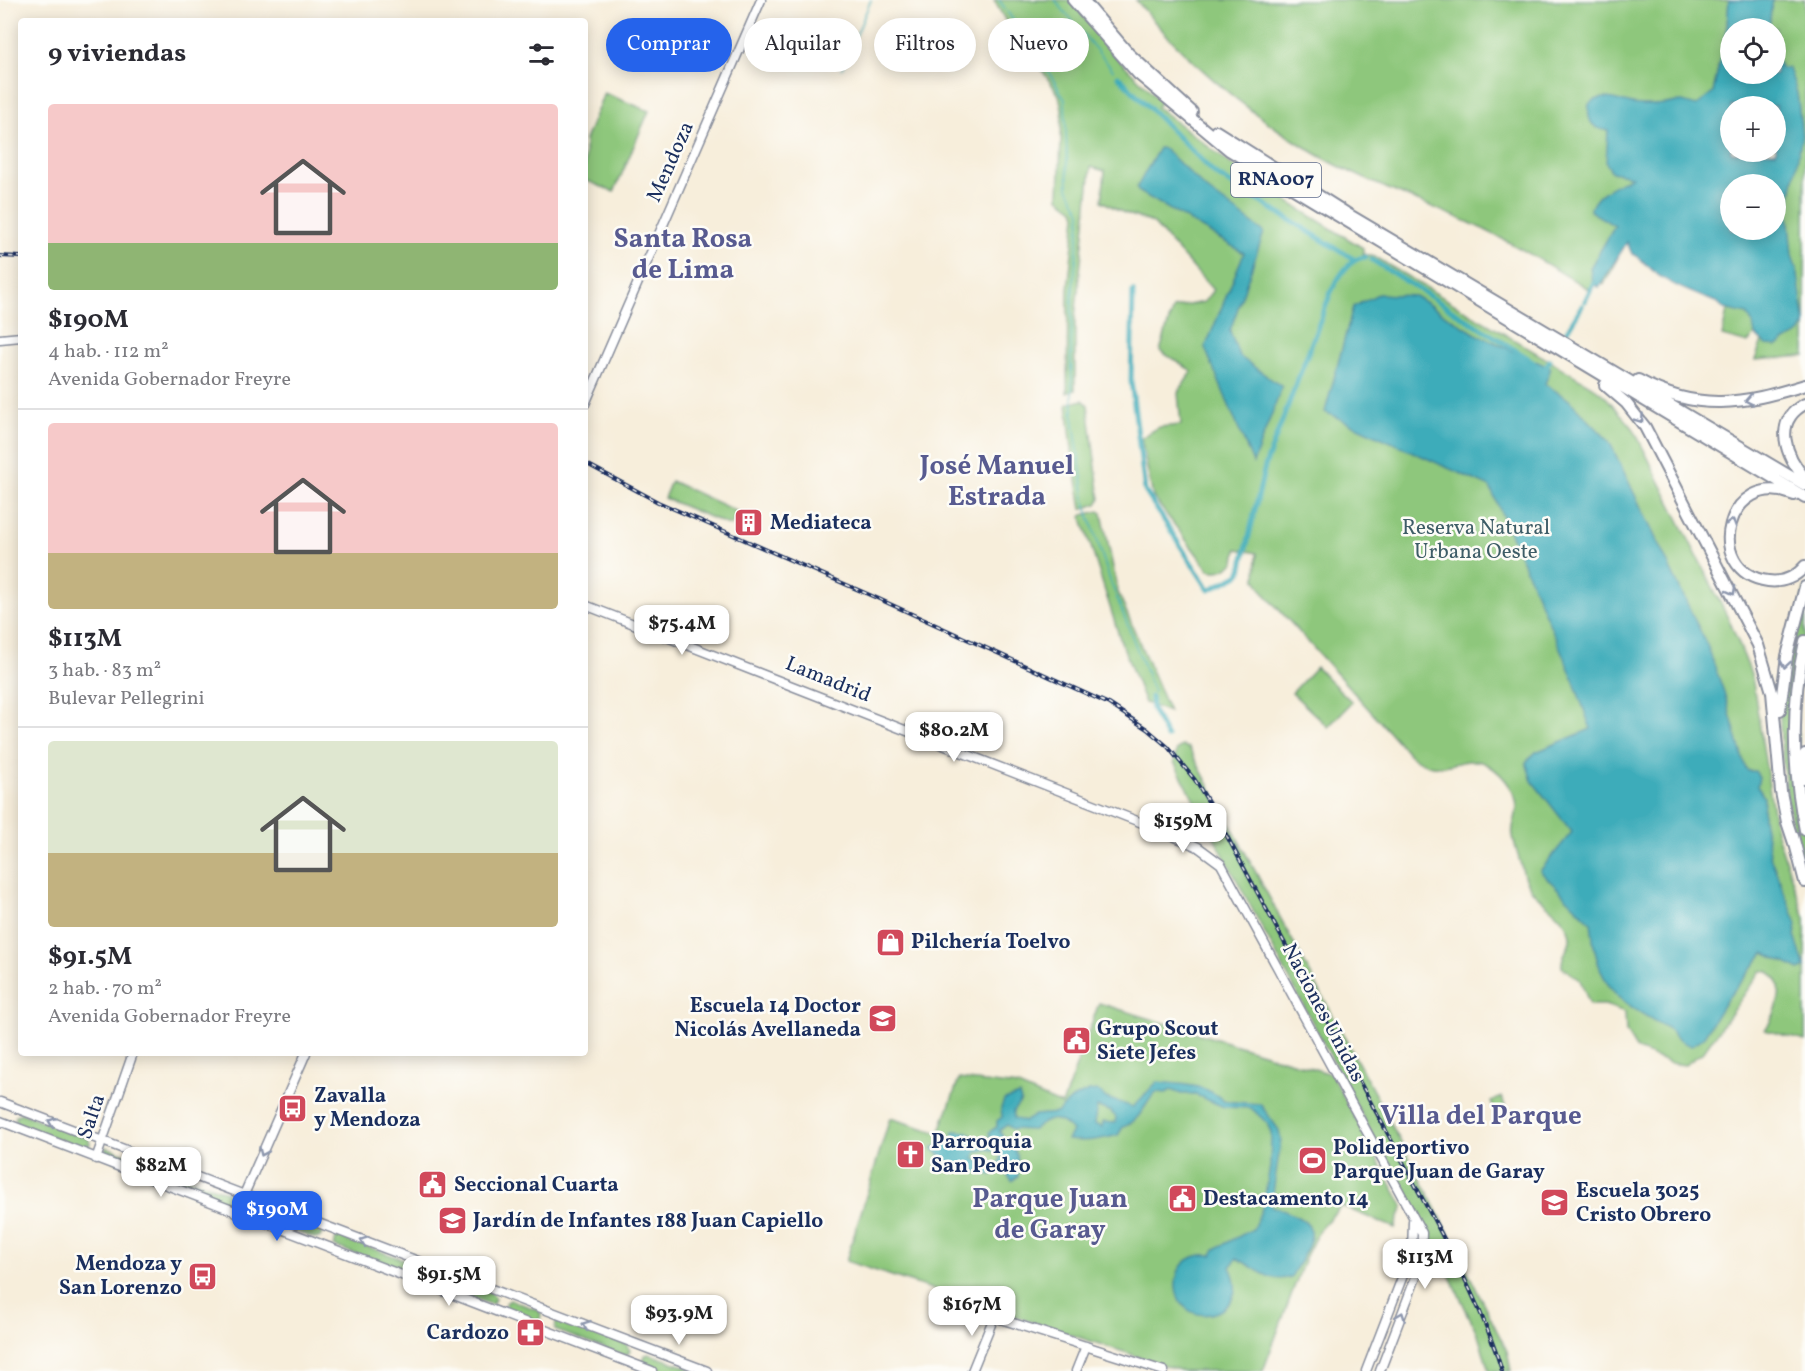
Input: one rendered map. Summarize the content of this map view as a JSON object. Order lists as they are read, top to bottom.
{
  "streets": {
    "highway": ["RNA007"],
    "street": [
      "Mendoza",
      "Lamadrid",
      "Naciones Unidas",
      "Salta"
    ]
  },
  "crossings": [
    ["Lamadrid", "Naciones Unidas"]
  ],
  "districts": [
    "Santa Rosa de Lima",
    "José Manuel Estrada",
    "Villa del Parque",
    "Parque Juan de Garay"
  ],
  "parks": ["Reserva Natural Urbana Oeste"],
  "places": {
    "building": ["Mediateca"],
    "shop": ["Pilchería Toelvo"],
    "school or university": ["Escuela 14 Doctor Nicolás Avellaneda", "Escuela 3025 Cristo Obrero", "Jardín de Infantes 188 Juan Capiello"],
    "public building": ["Grupo Scout Siete Jefes", "Seccional Cuarta", "Destacamento 14"],
    "bus stop": ["Zavalla y Mendoza", "Mendoza y San Lorenzo"],
    "church": ["Parroquia San Pedro"],
    "sports": ["Polideportivo Parque Juan de Garay"],
    "pharmacy": ["Cardozo"]
  },
  "page": {
    "map_buttons": ["+", "−"],
    "chip": [
      "Comprar",
      "Alquilar",
      "Filtros",
      "Nuevo"
    ],
    "heading": "9 viviendas",
    "list": [
      {
        "name": "$190M",
        "note": "4 hab. · 112 m² · Avenida Gobernador Freyre"
      },
      {
        "name": "$113M",
        "note": "3 hab. · 83 m² · Bulevar Pellegrini"
      },
      {
        "name": "$91.5M",
        "note": "2 hab. · 70 m² · Avenida Gobernador Freyre"
      }
    ],
    "price": [
      "$75.4M",
      "$80.2M",
      "$159M",
      "$82M",
      "$190M",
      "$113M",
      "$91.5M",
      "$167M",
      "$93.9M"
    ]
  }
}
